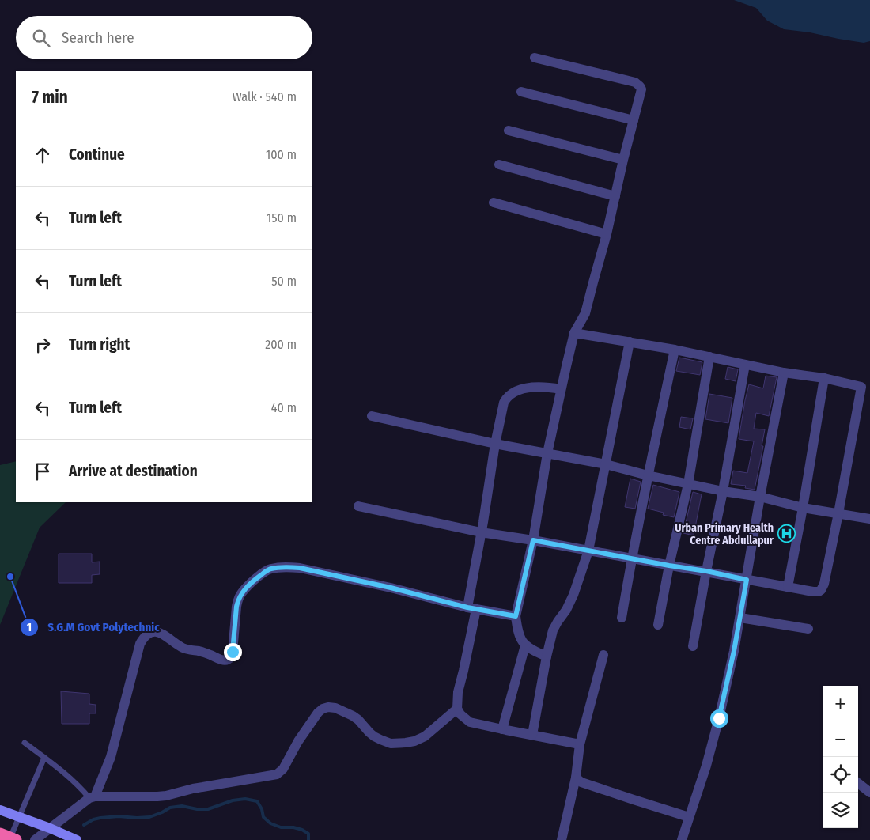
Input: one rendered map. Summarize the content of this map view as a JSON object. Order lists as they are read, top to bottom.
{
  "places": {
    "hospital": ["Urban Primary Health Centre Abdullapur"],
    "other": ["S.G.M Govt Polytechnic"]
  },
  "page": {
    "search": "Search here",
    "heading": ["7 min", "Walk · 540 m"],
    "list": [
      ["Continue", "100 m"],
      ["Turn left", "150 m"],
      ["Turn left", "50 m"],
      ["Turn right", "200 m"],
      ["Turn left", "40 m"],
      "Arrive at destination"
    ],
    "map_buttons": ["+", "−"]
  }
}
